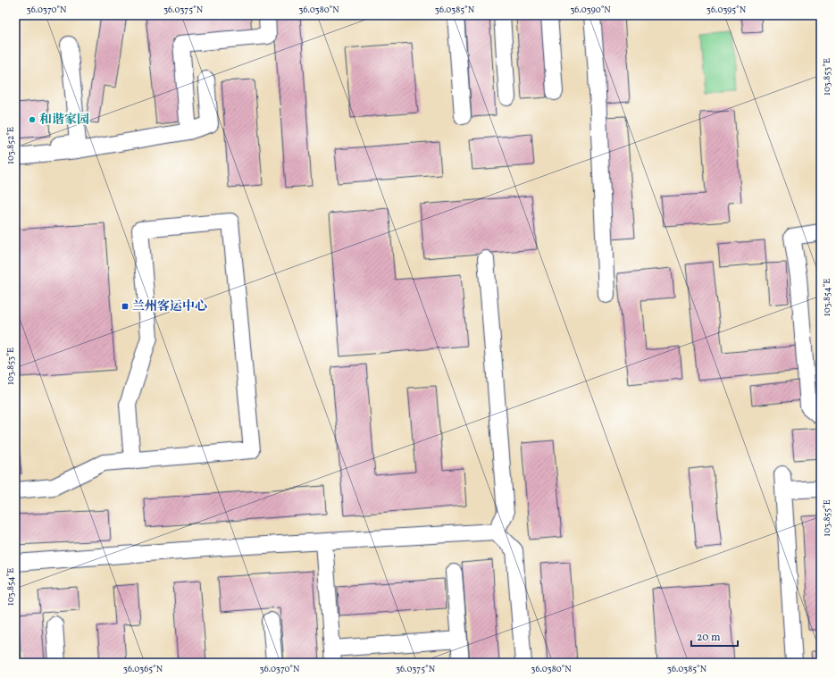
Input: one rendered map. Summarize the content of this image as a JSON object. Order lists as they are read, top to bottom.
{
  "places": {
    "other": ["和谐家园"],
    "transit": ["兰州客运中心"]
  },
  "scale_bar": "20 m",
  "coordinates": [
    "36.0370°N",
    "36.0375°N",
    "36.0380°N",
    "36.0385°N",
    "36.0390°N",
    "36.0395°N",
    "103.853°E",
    "103.852°E",
    "103.854°E",
    "103.855°E",
    "36.0365°N"
  ]
}
